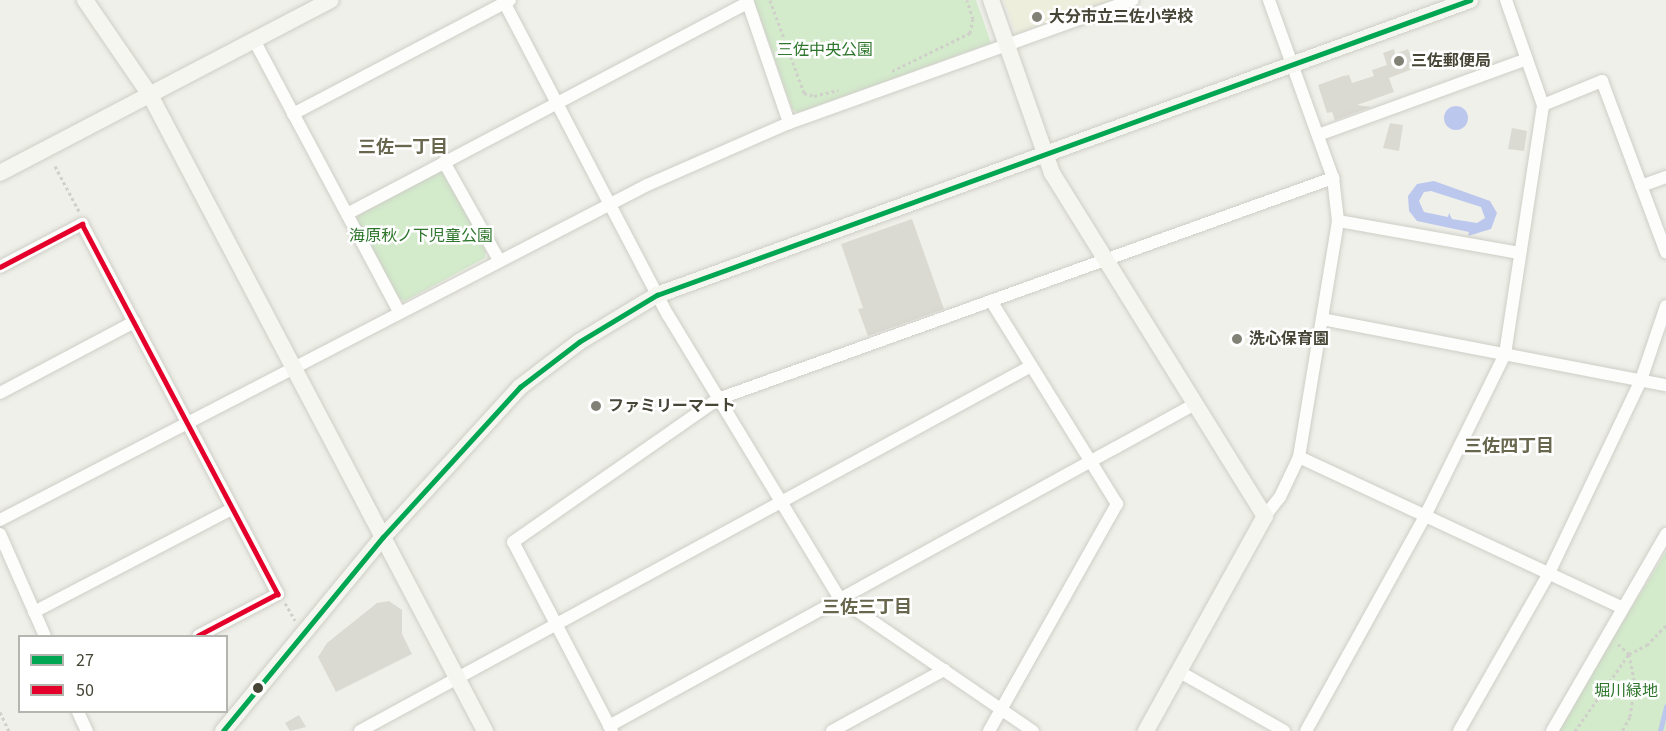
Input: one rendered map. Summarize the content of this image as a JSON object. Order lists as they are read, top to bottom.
{
  "districts": ["三佐一丁目", "三佐四丁目", "三佐三丁目"],
  "parks": ["三佐中央公園", "海原秋ノ下児童公園", "堀川緑地"],
  "places": [
    "大分市立三佐小学校",
    "三佐郵便局",
    "洗心保育園",
    "ファミリーマート"
  ],
  "lines": ["transit line 27", "transit line 50"],
  "legend": ["27", "50"]
}
